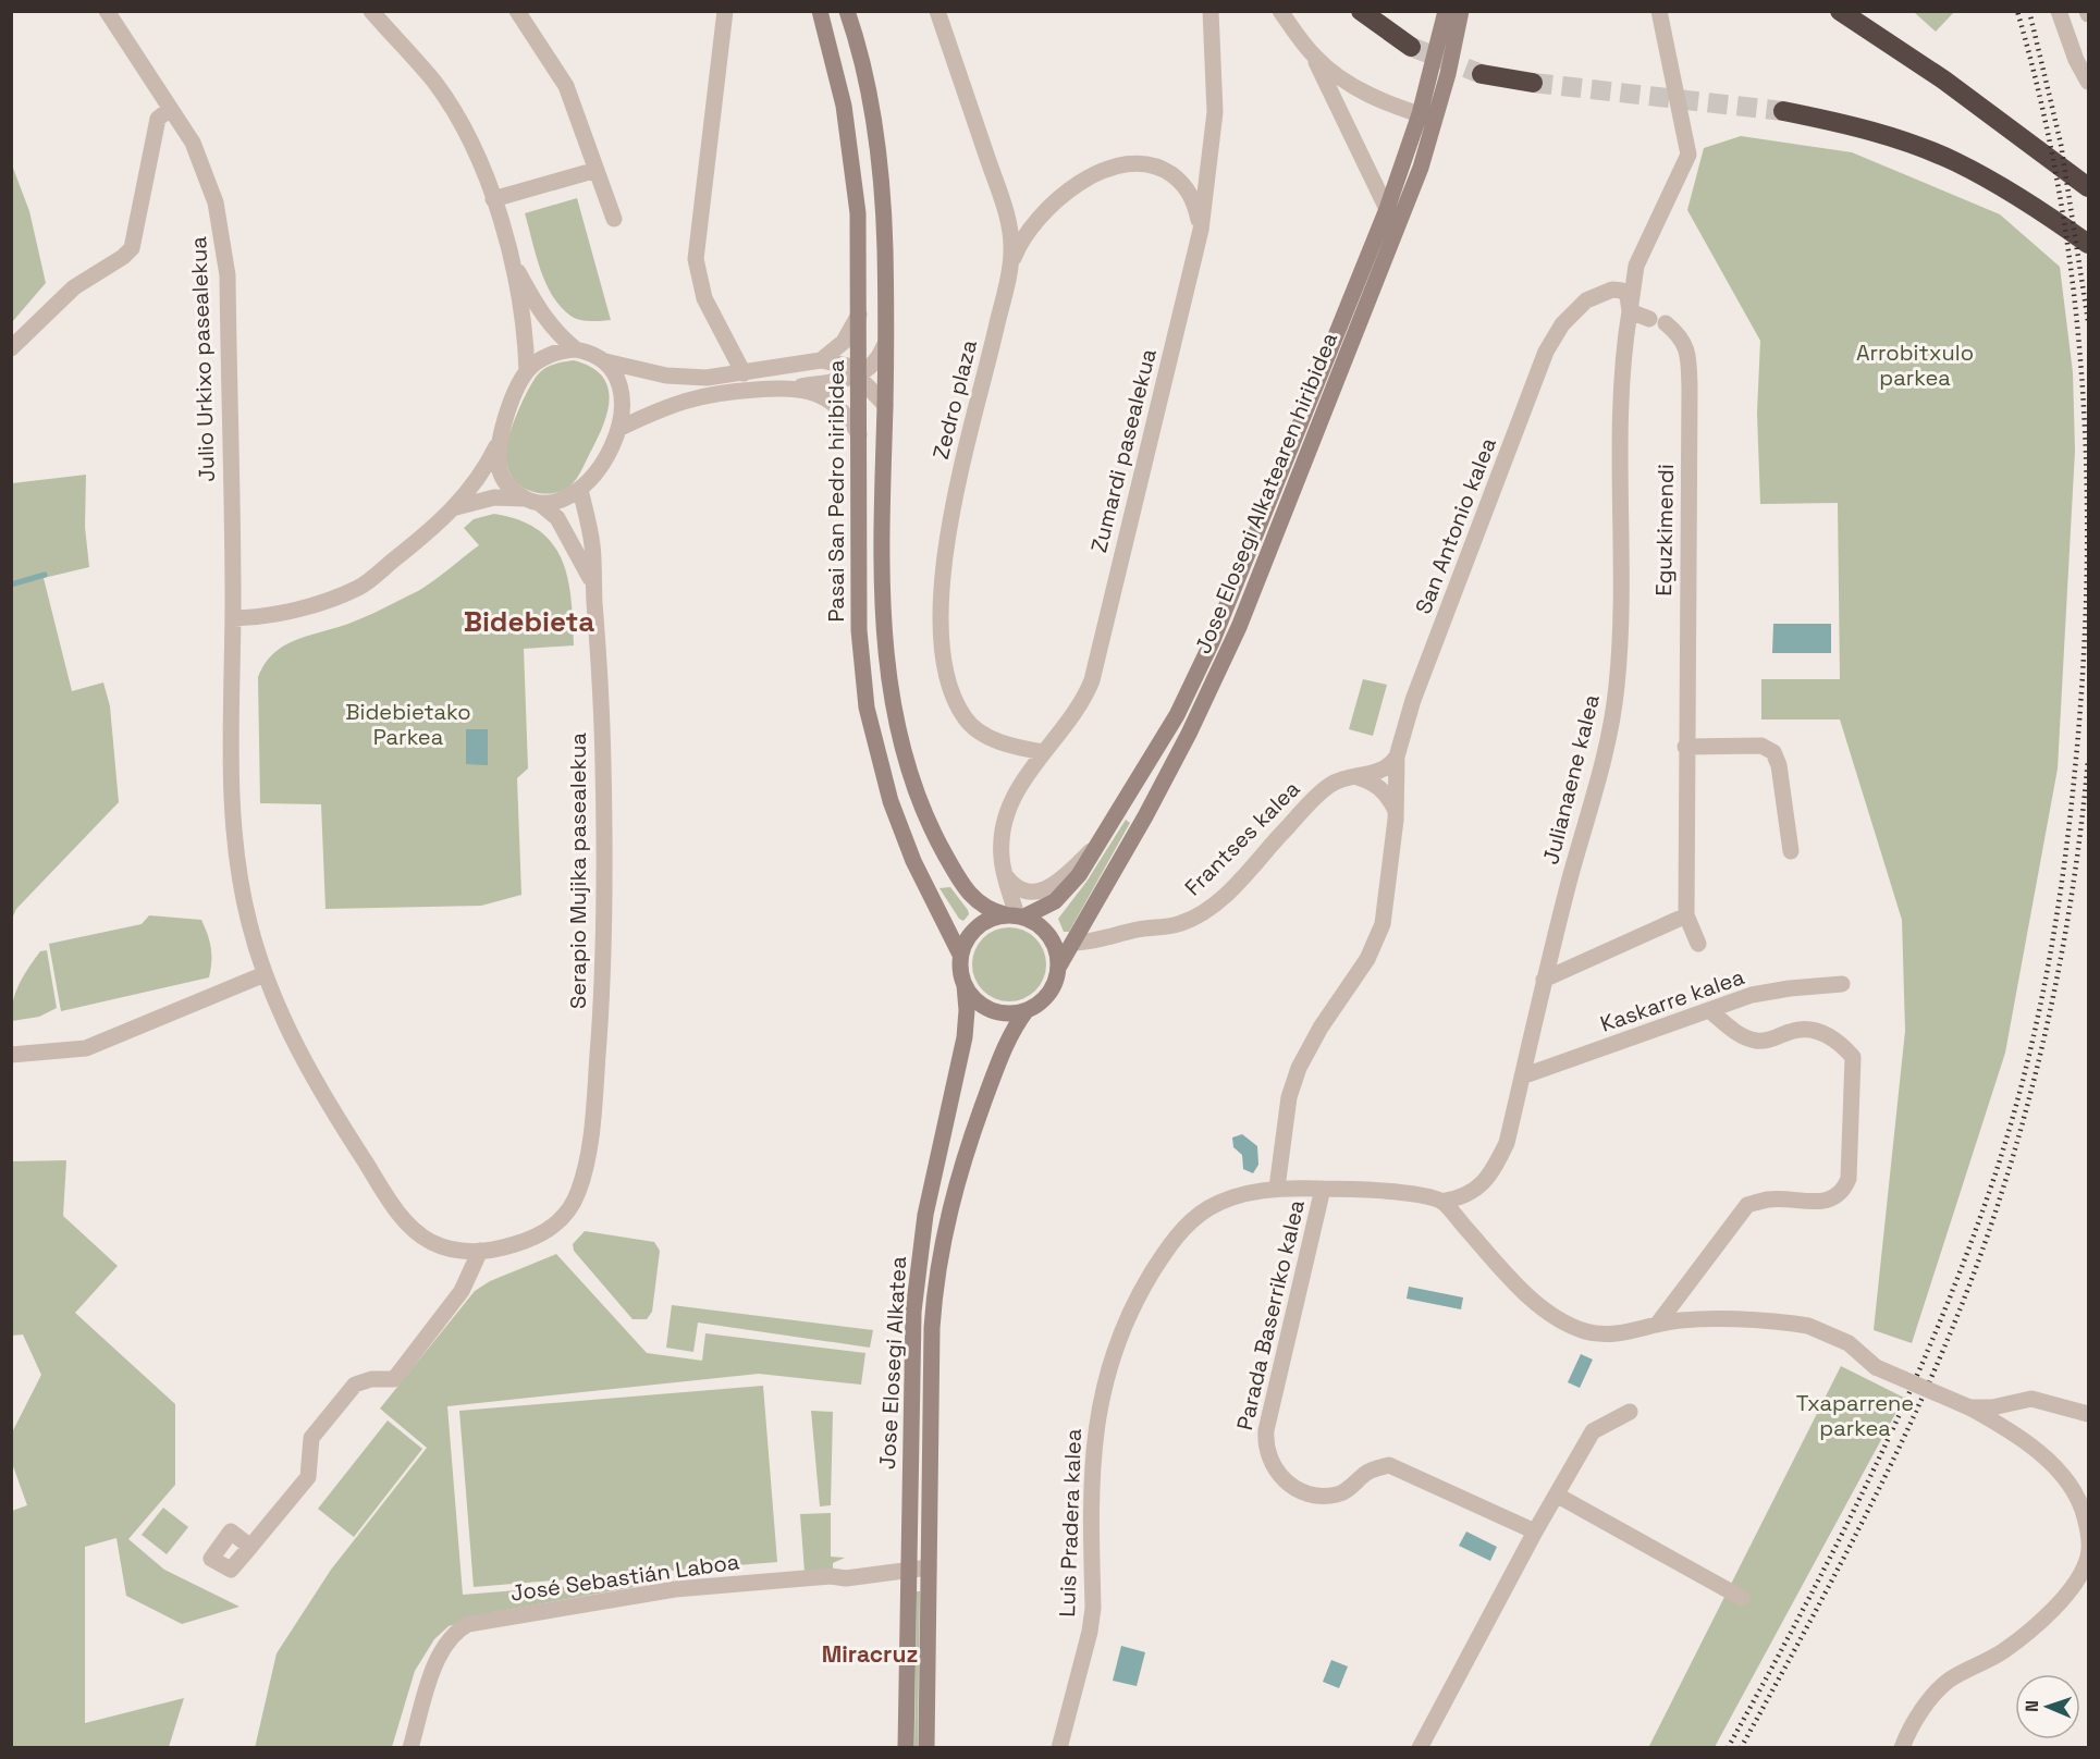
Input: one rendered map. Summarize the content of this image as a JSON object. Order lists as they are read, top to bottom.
{
  "streets": {
    "main road": ["Pasai San Pedro hiribidea", "Jose Elosegi Alkatearen hiribidea", "Jose Elosegi Alkatea"],
    "street": [
      "Julio Urkixo pasealekua",
      "Zedro plaza",
      "Zumardi pasealekua",
      "San Antonio kalea",
      "Eguzkimendi",
      "Julianaene kalea",
      "Frantses kalea",
      "Serapio Mujika pasealekua",
      "Kaskarre kalea",
      "Parada Baserriko kalea",
      "Luis Pradera kalea",
      "José Sebastián Laboa"
    ]
  },
  "crossings": [
    ["Julio Urkixo pasealekua", "Serapio Mujika pasealekua"],
    ["Zedro plaza", "Zumardi pasealekua"],
    ["Zumardi pasealekua", "Pasai San Pedro hiribidea"],
    ["Zumardi pasealekua", "Jose Elosegi Alkatearen hiribidea"],
    ["Zumardi pasealekua", "Jose Elosegi Alkatea"],
    ["Pasai San Pedro hiribidea", "Jose Elosegi Alkatearen hiribidea"],
    ["Pasai San Pedro hiribidea", "Jose Elosegi Alkatea"],
    ["Jose Elosegi Alkatearen hiribidea", "Frantses kalea"],
    ["Jose Elosegi Alkatearen hiribidea", "Jose Elosegi Alkatea"],
    ["San Antonio kalea", "Eguzkimendi"],
    ["San Antonio kalea", "Julianaene kalea"],
    ["San Antonio kalea", "Frantses kalea"],
    ["San Antonio kalea", "Luis Pradera kalea"],
    ["Eguzkimendi", "Julianaene kalea"],
    ["Julianaene kalea", "Kaskarre kalea"],
    ["Julianaene kalea", "Luis Pradera kalea"],
    ["Parada Baserriko kalea", "Luis Pradera kalea"],
    ["Jose Elosegi Alkatea", "José Sebastián Laboa"]
  ],
  "districts": ["Bidebieta", "Miracruz"],
  "parks": ["Arrobitxulo parkea", "Bidebietako Parkea", "Txaparrene parkea"],
  "north": "left"
}
